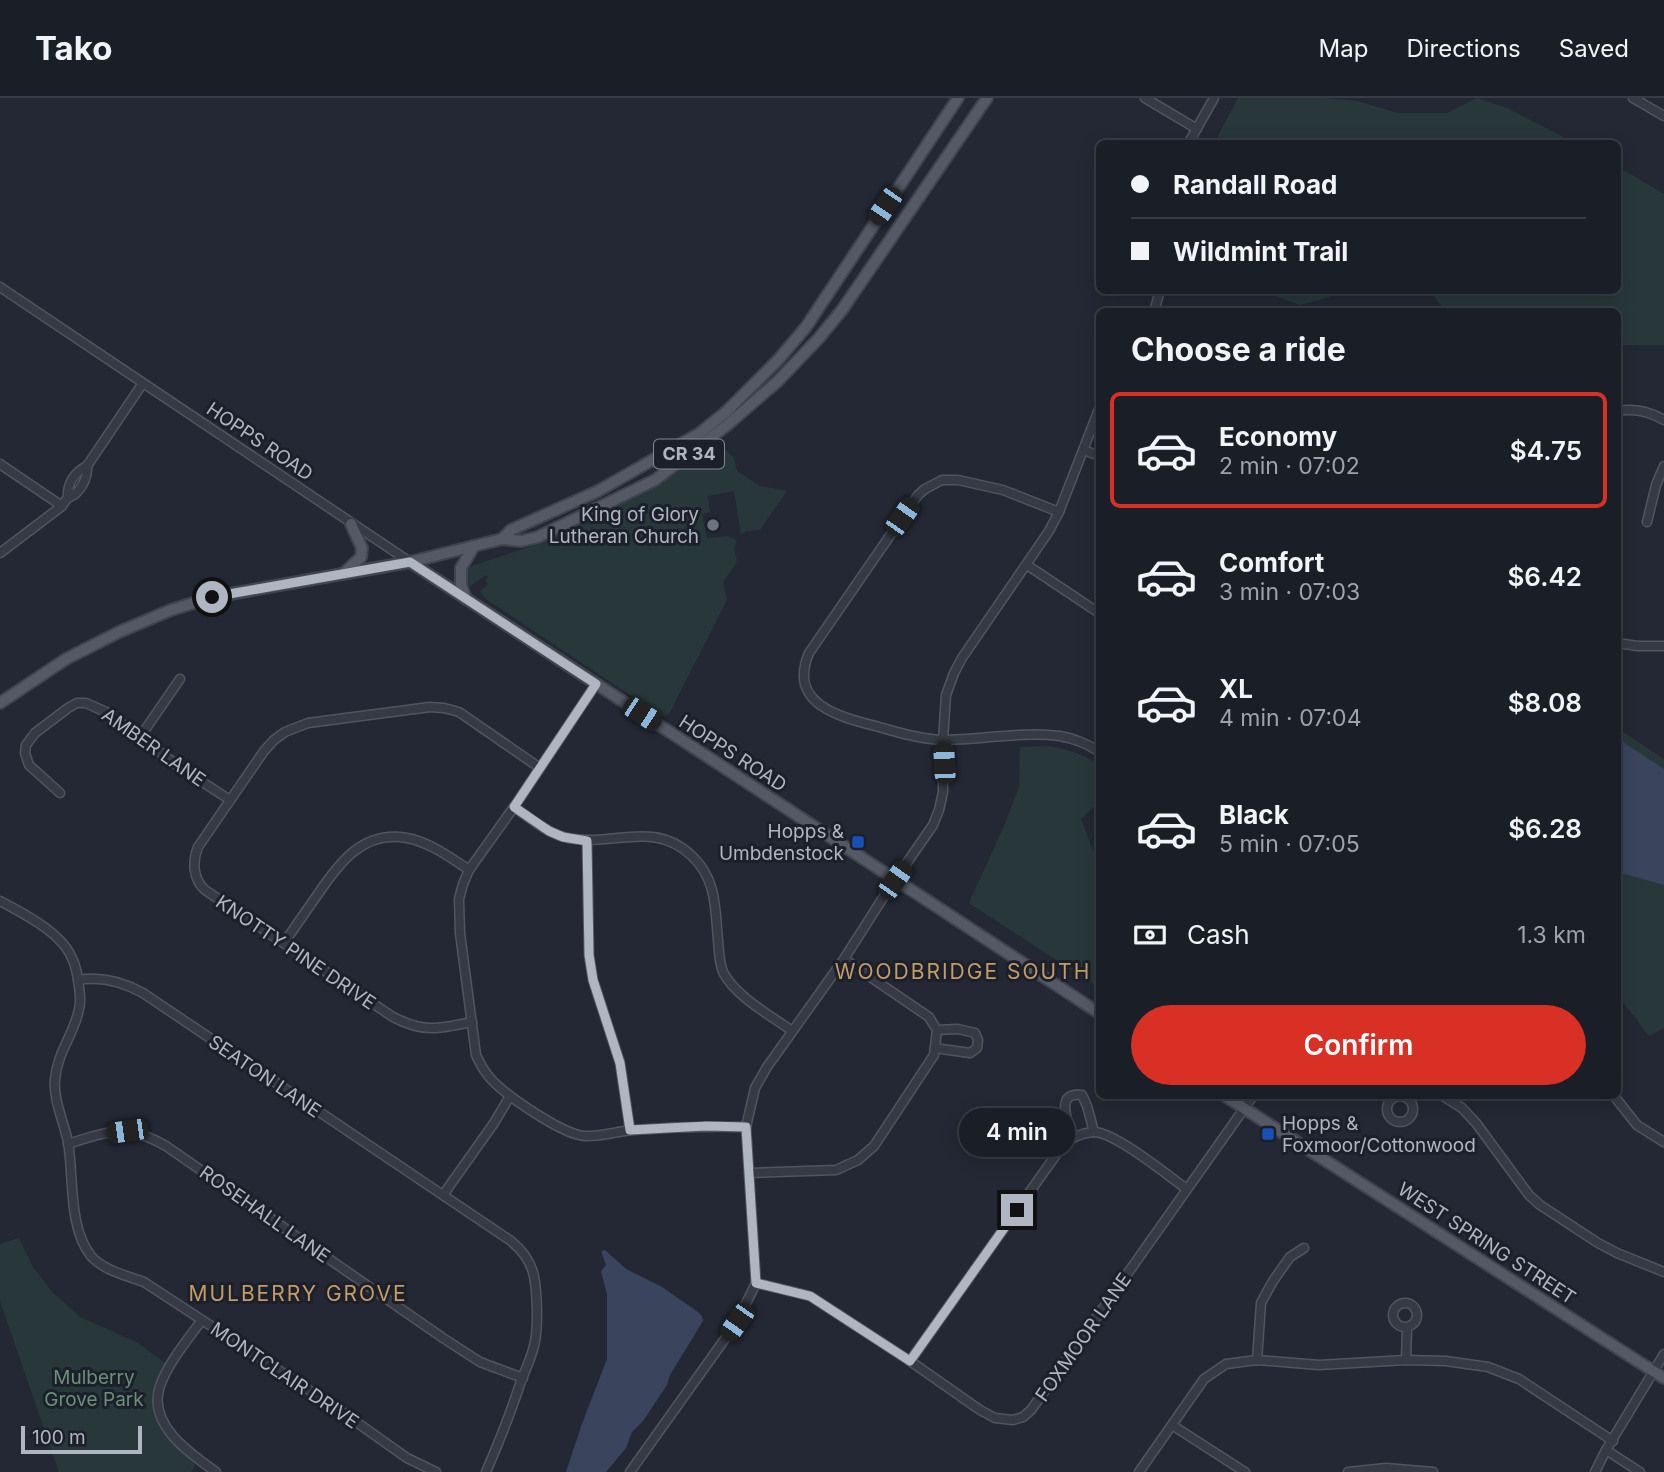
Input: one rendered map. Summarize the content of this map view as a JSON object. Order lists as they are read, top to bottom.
{
  "streets": {
    "main road": ["HOPPS ROAD", "CR 34", "WEST SPRING STREET"],
    "street": [
      "AMBER LANE",
      "KNOTTY PINE DRIVE",
      "SEATON LANE",
      "ROSEHALL LANE",
      "FOXMOOR LANE",
      "MONTCLAIR DRIVE"
    ]
  },
  "crossings": [
    ["HOPPS ROAD", "CR 34"],
    ["AMBER LANE", "KNOTTY PINE DRIVE"],
    ["SEATON LANE", "ROSEHALL LANE"],
    ["SEATON LANE", "MONTCLAIR DRIVE"],
    ["ROSEHALL LANE", "MONTCLAIR DRIVE"],
    ["WEST SPRING STREET", "FOXMOOR LANE"]
  ],
  "districts": ["WOODBRIDGE SOUTH", "MULBERRY GROVE"],
  "parks": ["Mulberry Grove Park"],
  "places": {
    "other": ["King of Glory Lutheran Church"],
    "transit": ["Hopps & Umbdenstock", "Hopps & Foxmoor/Cottonwood"]
  },
  "scale_bar": "100 m",
  "page": {
    "header": "Tako",
    "nav": ["Map", "Directions", "Saved"],
    "banner": ["Randall Road", "Wildmint Trail"],
    "heading": "Choose a ride",
    "list": [
      {
        "name": "Economy",
        "note": "2 min · 07:02",
        "value": "$4.75"
      },
      {
        "name": "Comfort",
        "note": "3 min · 07:03",
        "value": "$6.42"
      },
      {
        "name": "XL",
        "note": "4 min · 07:04",
        "value": "$8.08"
      },
      {
        "name": "Black",
        "note": "5 min · 07:05",
        "value": "$6.28"
      }
    ],
    "pay": ["Cash", "1.3 km"],
    "buttons": "Confirm",
    "bubble": "4 min",
    "scale": "100 m"
  }
}
